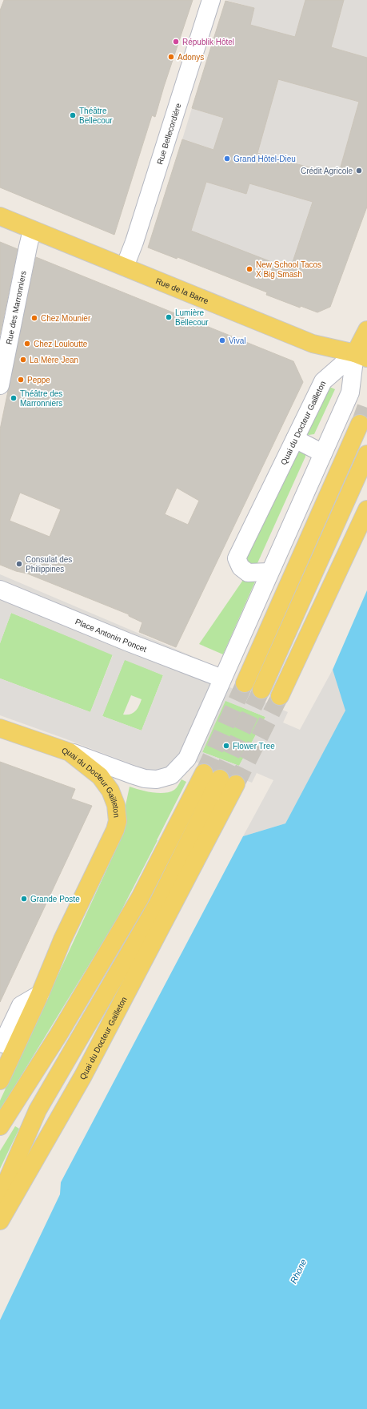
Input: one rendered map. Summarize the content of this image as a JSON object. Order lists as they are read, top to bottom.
{
  "streets": {
    "main road": ["Rue de la Barre", "Quai du Docteur Gailleton"],
    "street": ["Rue Bellecordière", "Rue des Marronniers", "Place Antonin Poncet"]
  },
  "crossings": [
    ["Rue Bellecordière", "Rue de la Barre"],
    ["Rue de la Barre", "Rue des Marronniers"],
    ["Rue de la Barre", "Quai du Docteur Gailleton"],
    ["Quai du Docteur Gailleton", "Place Antonin Poncet"]
  ],
  "water": ["Rhone"],
  "places": [
    "Républik Hôtel",
    "Adonys",
    "Théâtre Bellecour",
    "Grand Hôtel-Dieu",
    "Crédit Agricole",
    "New School Tacos X Big Smash",
    "Lumière Bellecour",
    "Chez Mounier",
    "Vival",
    "Chez Louloutte",
    "La Mère Jean",
    "Peppe",
    "Théâtre des Marronniers",
    "Consulat des Philippines",
    "Flower Tree",
    "Grande Poste"
  ]
}
